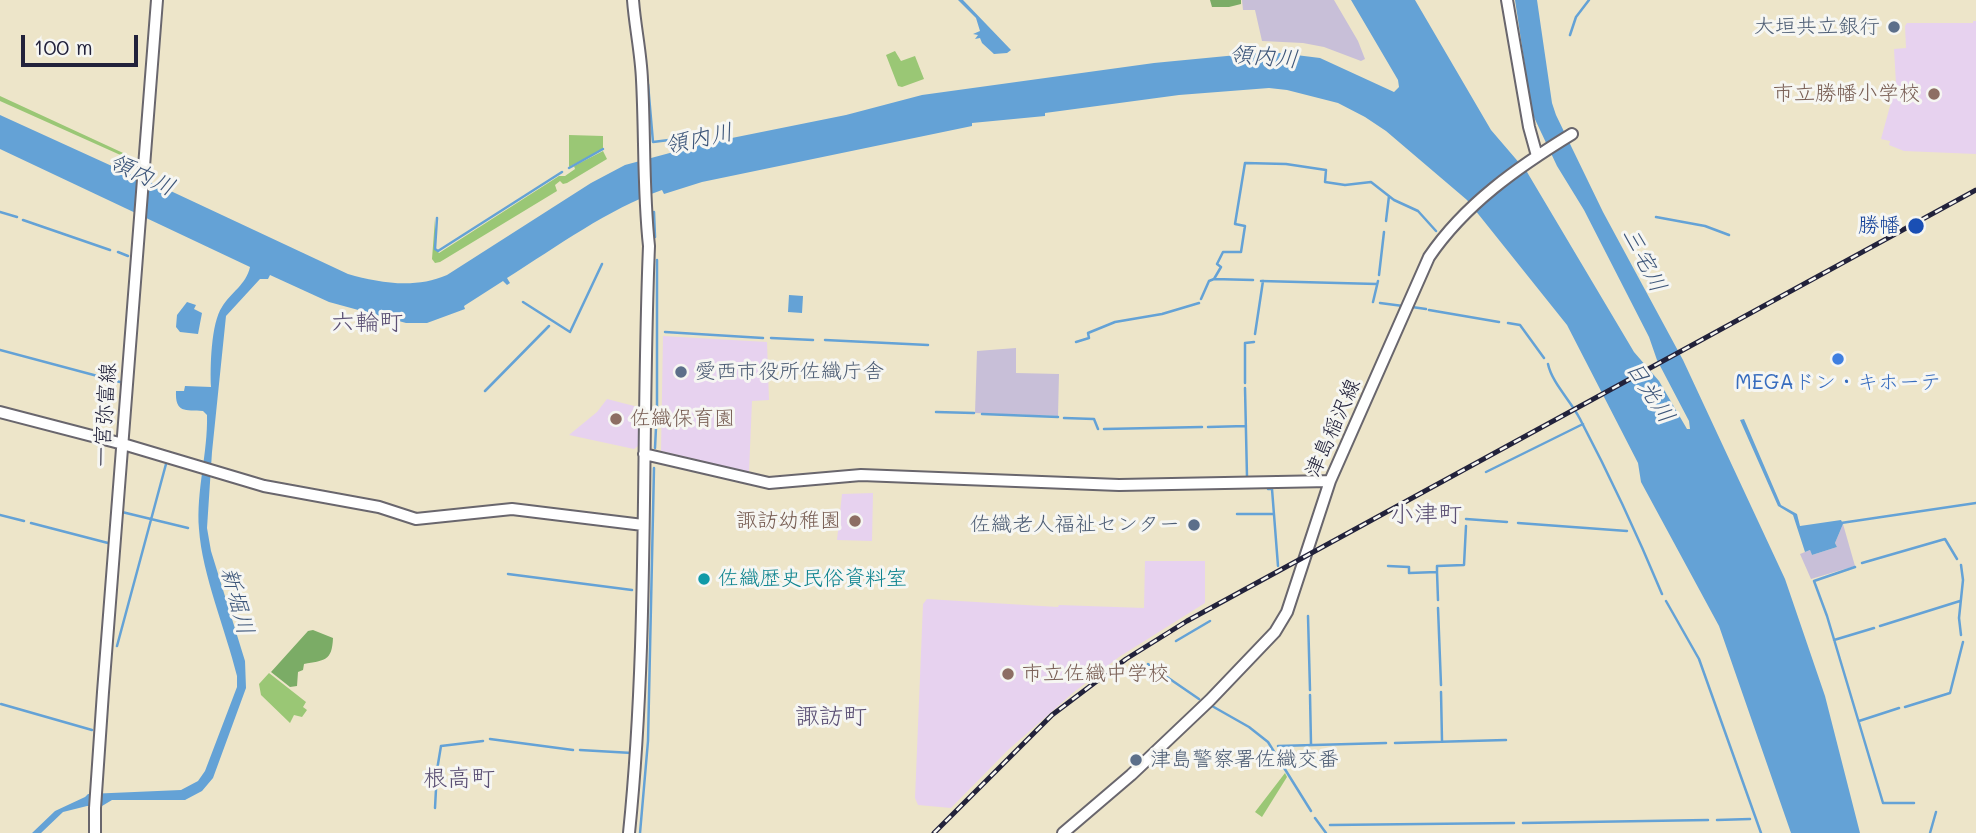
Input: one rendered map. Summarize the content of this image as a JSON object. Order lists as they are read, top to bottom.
{
  "streets": {
    "street": ["一宮弥富線", "津島稲沢線"]
  },
  "districts": [
    "六輪町",
    "小津町",
    "諏訪町",
    "根高町"
  ],
  "water": [
    "領内川",
    "三宅川",
    "日光川",
    "新堀川"
  ],
  "places": [
    "大垣共立銀行",
    "市立勝幡小学校",
    "勝幡",
    "MEGAドン・キホーテ",
    "愛西市役所佐織庁舎",
    "佐織保育園",
    "諏訪幼稚園",
    "佐織老人福祉センター",
    "佐織歴史民俗資料室",
    "市立佐織中学校",
    "津島警察署佐織交番"
  ],
  "scale_bar": "100 m"
}
